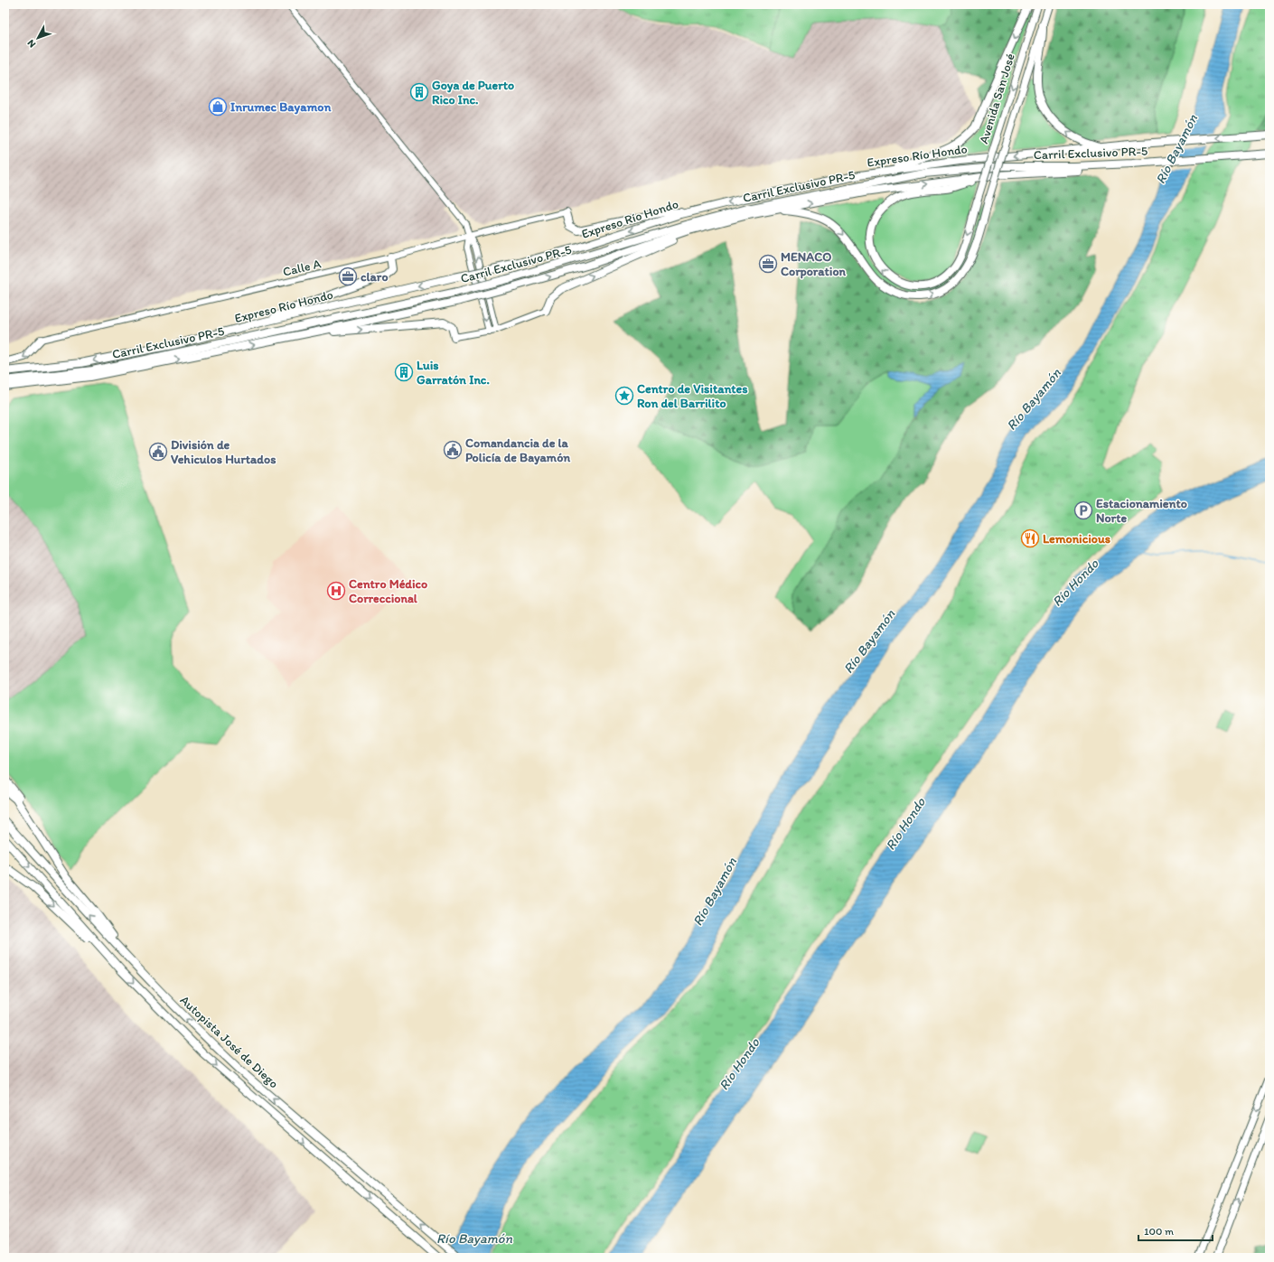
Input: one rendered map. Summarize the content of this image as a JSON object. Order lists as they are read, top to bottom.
{
  "streets": {
    "highway": ["Carril Exclusivo PR-5", "Expreso Río Hondo", "Autopista José de Diego"],
    "main road": ["Avenida San José"],
    "street": ["Calle A"]
  },
  "water": ["Río Bayamón", "Río Hondo"],
  "places": {
    "building": ["Goya de Puerto Rico Inc.", "Luis Garratón Inc."],
    "shop": ["Inrumec Bayamon"],
    "office": ["MENACO Corporation", "claro"],
    "place": ["Centro de Visitantes Ron del Barrilito"],
    "public building": ["Comandancia de la Policía de Bayamón", "División de Vehiculos Hurtados"],
    "parking": ["Estacionamiento Norte"],
    "restaurant": ["Lemonicious"],
    "hospital": ["Centro Médico Correccional"]
  },
  "scale_bar": "100 m",
  "north": "bottom left"
}
